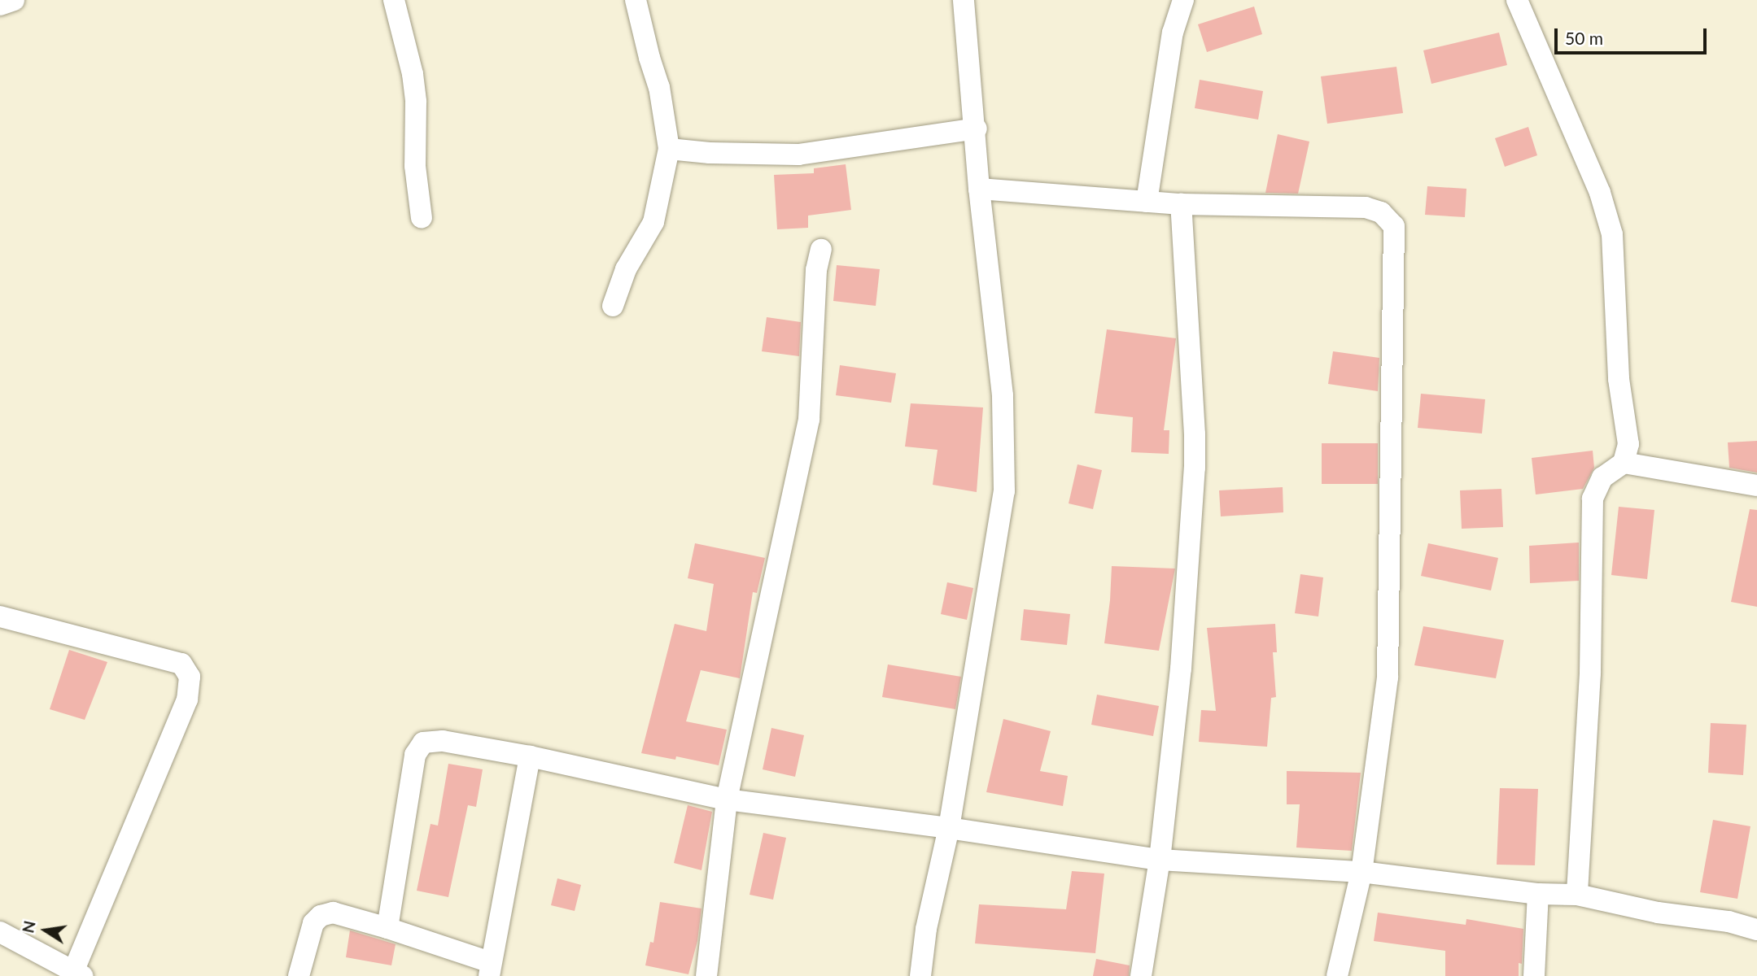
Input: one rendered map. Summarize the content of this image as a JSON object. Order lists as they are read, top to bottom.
{
  "scale_bar": "50 m",
  "north": "left"
}
